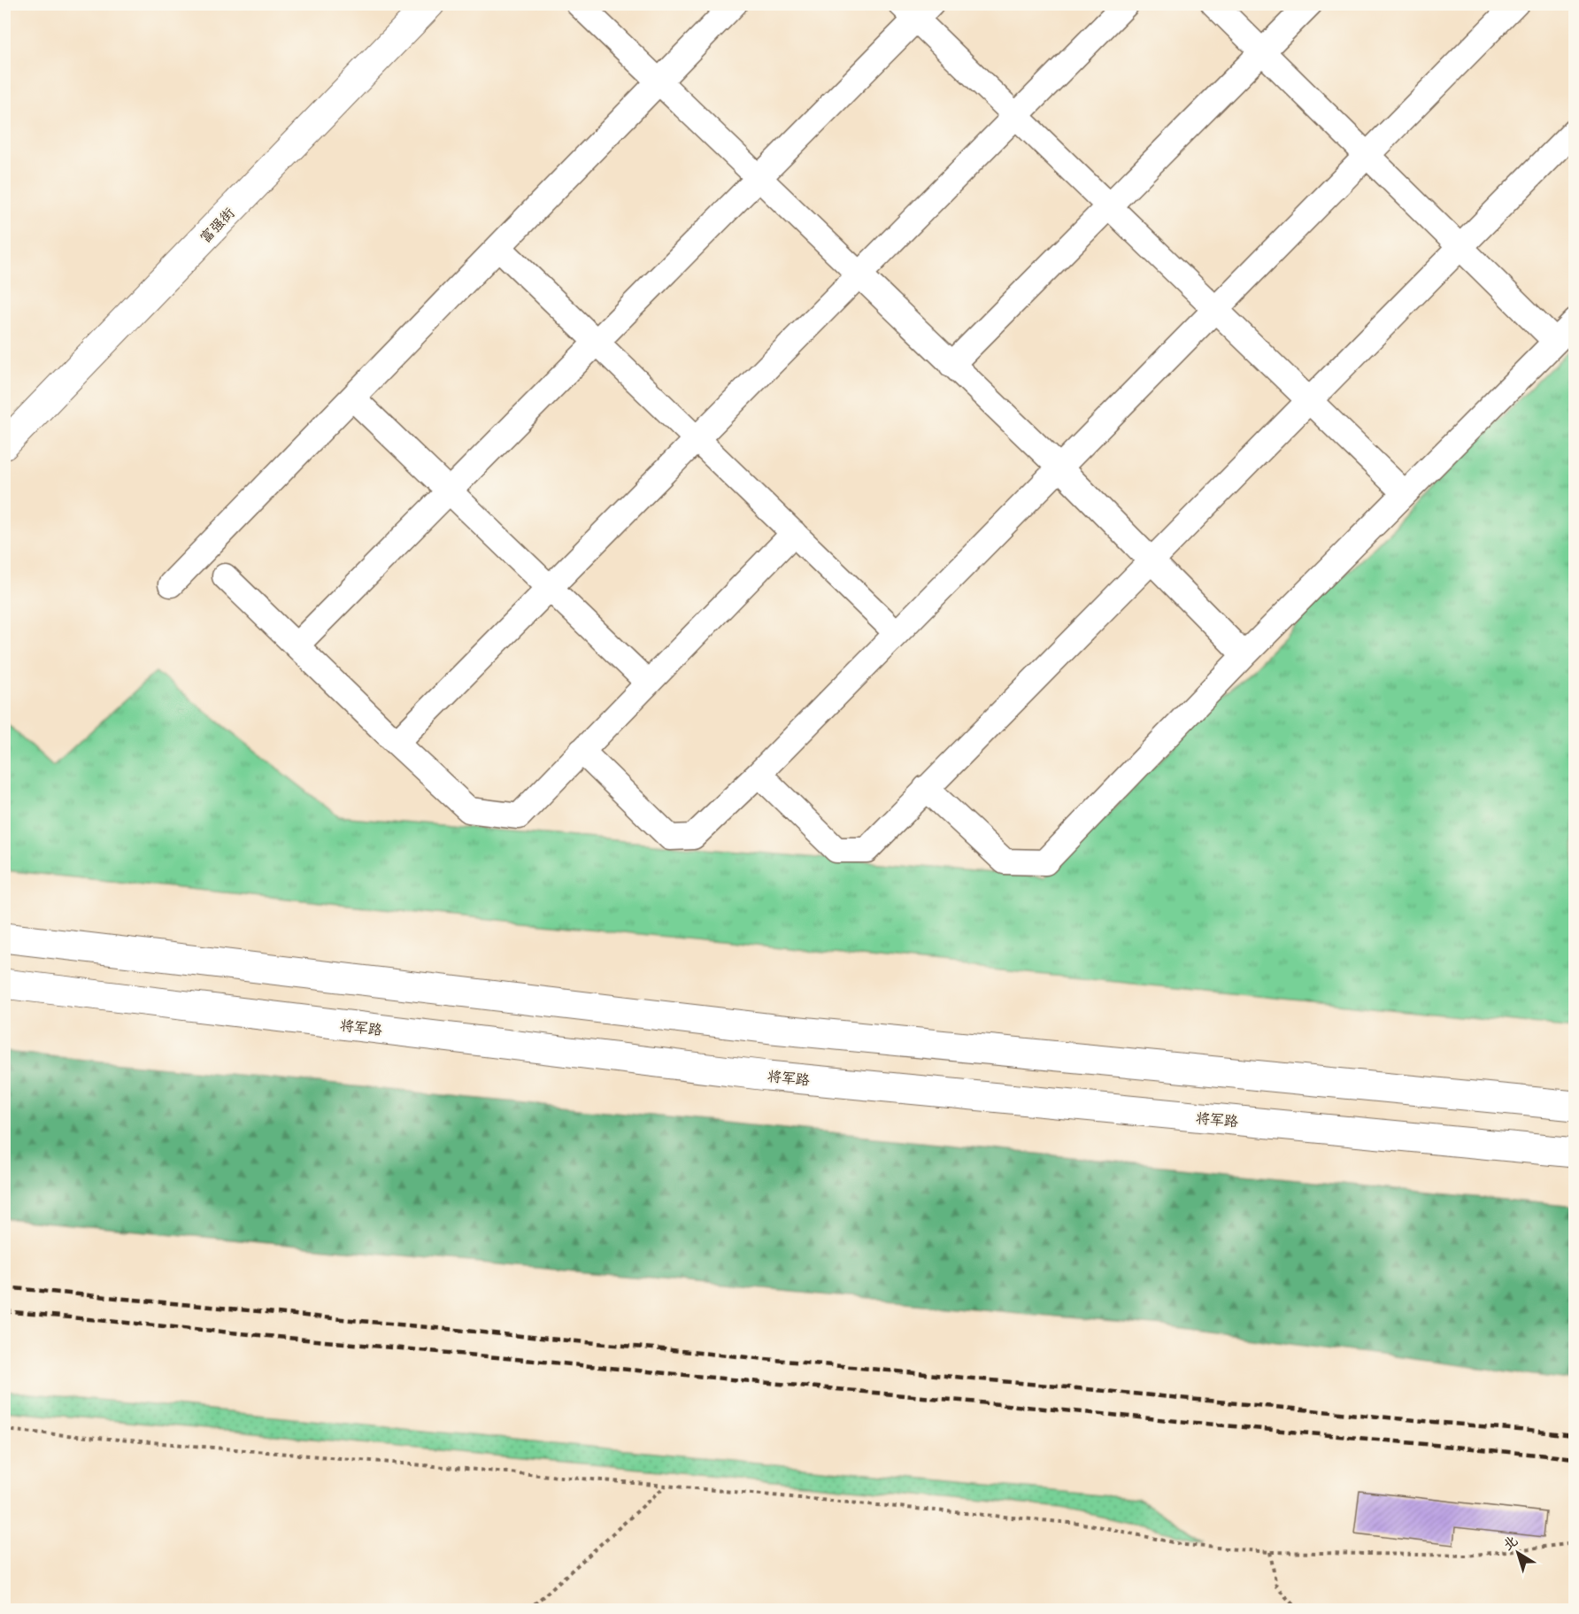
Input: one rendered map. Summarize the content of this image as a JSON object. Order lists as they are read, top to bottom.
{
  "streets": {
    "main road": ["富强街", "将军路"]
  },
  "north": "top left"
}
